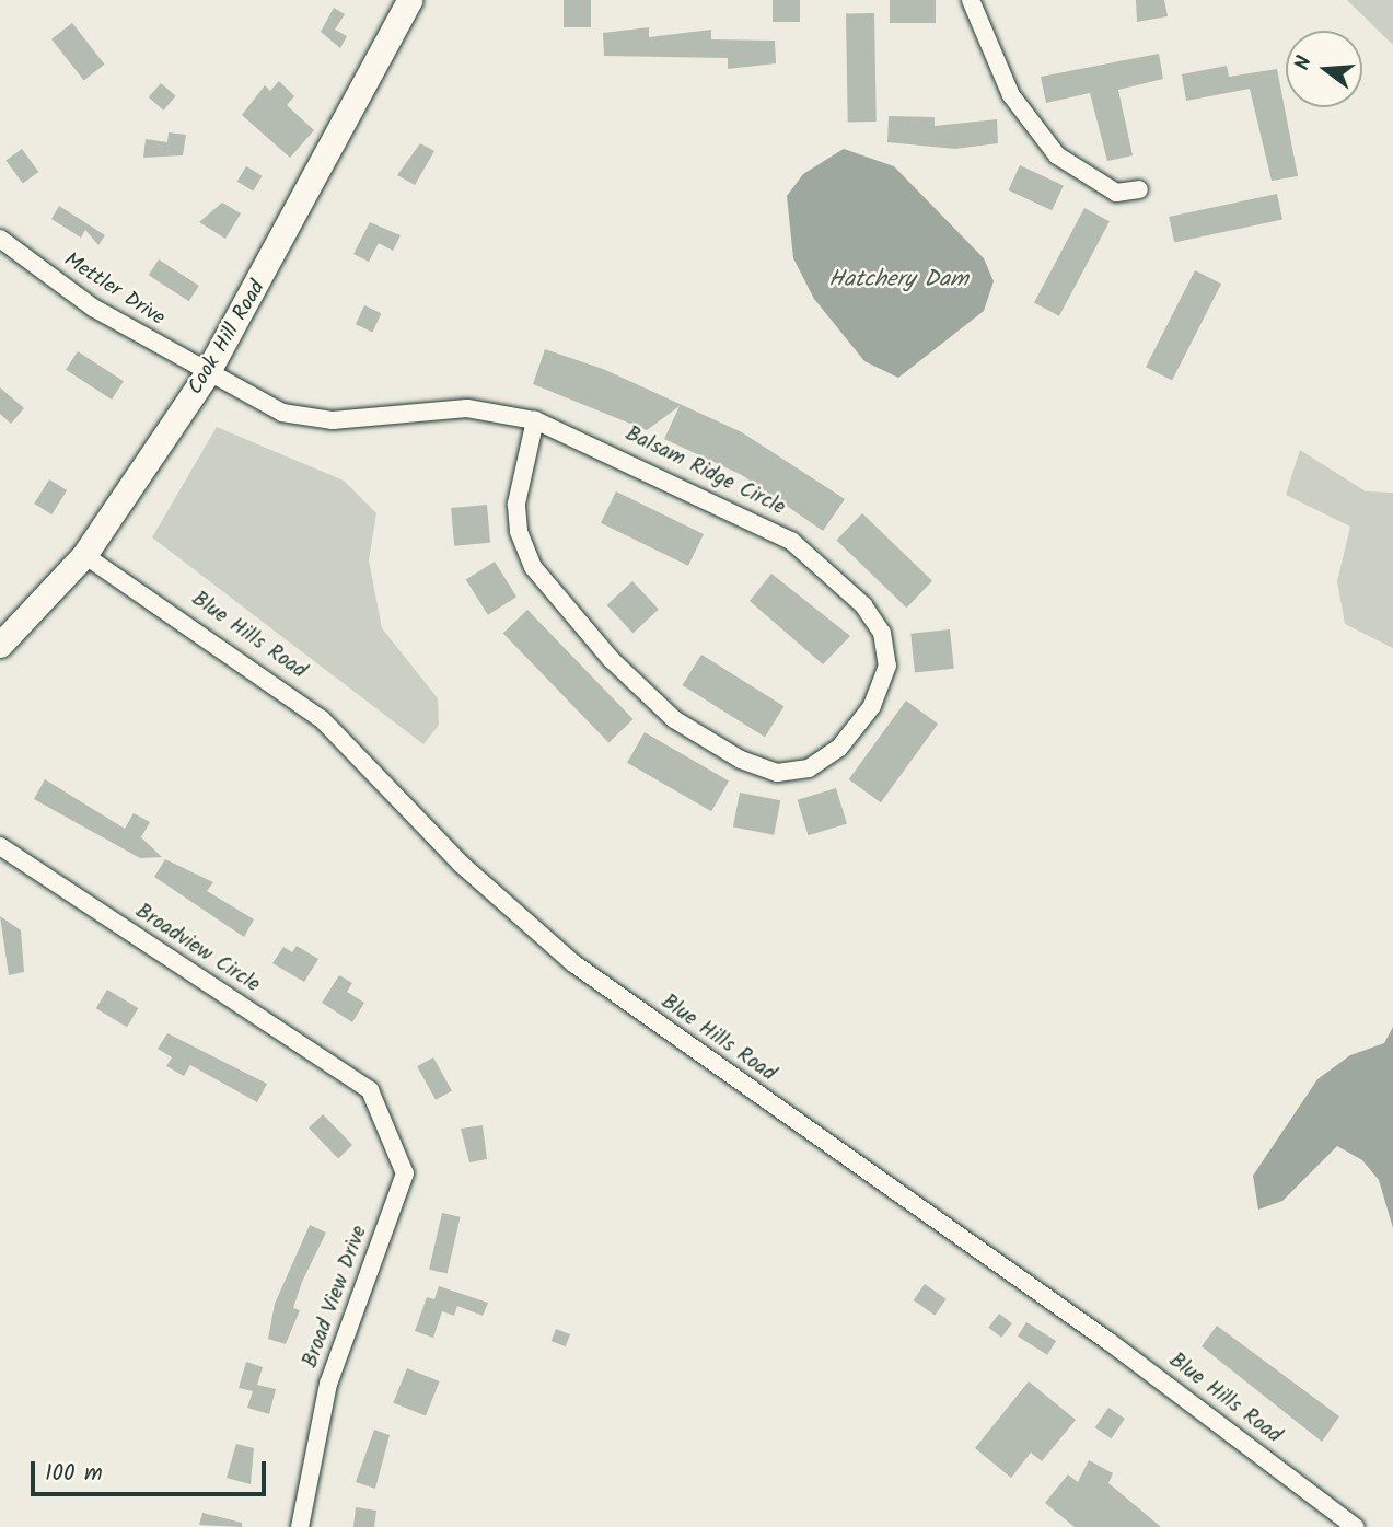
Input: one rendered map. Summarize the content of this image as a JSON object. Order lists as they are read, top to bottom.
{
  "streets": {
    "street": [
      "Mettler Drive",
      "Cook Hill Road",
      "Balsam Ridge Circle",
      "Blue Hills Road",
      "Broadview Circle",
      "Broad View Drive"
    ]
  },
  "crossings": [
    ["Mettler Drive", "Cook Hill Road"],
    ["Mettler Drive", "Balsam Ridge Circle"],
    ["Cook Hill Road", "Balsam Ridge Circle"],
    ["Cook Hill Road", "Blue Hills Road"],
    ["Broadview Circle", "Broad View Drive"]
  ],
  "water": ["Hatchery Dam"],
  "scale_bar": "100 m",
  "north": "left"
}
